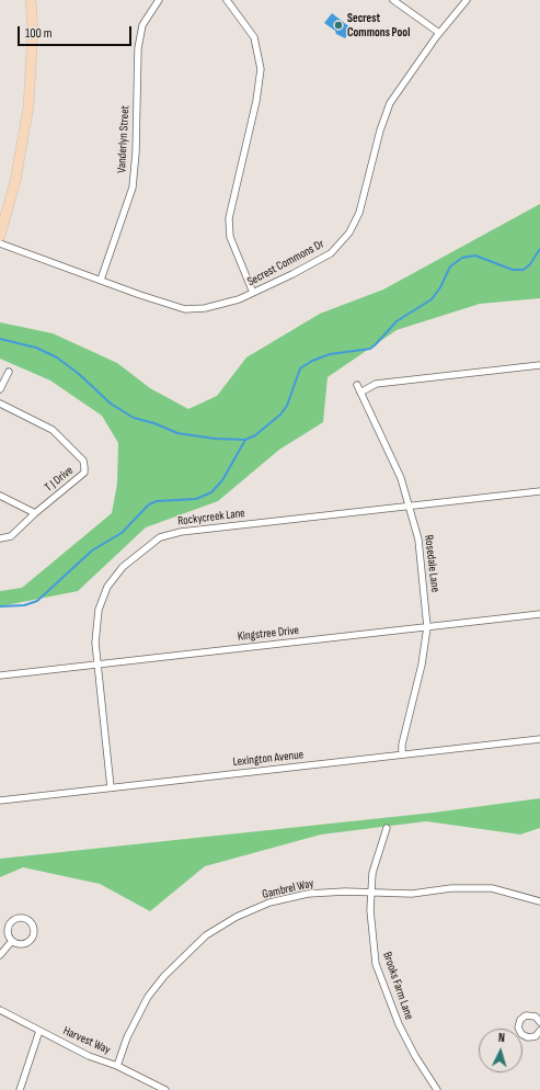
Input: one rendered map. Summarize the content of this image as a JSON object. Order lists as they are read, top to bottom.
{
  "streets": {
    "street": [
      "Vanderlyn Street",
      "Secrest Commons Dr",
      "T J Drive",
      "Rockycreek Lane",
      "Rosedale Lane",
      "Kingstree Drive",
      "Lexington Avenue",
      "Gambrel Way",
      "Brooks Farm Lane",
      "Harvest Way"
    ]
  },
  "crossings": [
    ["Vanderlyn Street", "Secrest Commons Dr"],
    ["Rockycreek Lane", "Rosedale Lane"],
    ["Rockycreek Lane", "Kingstree Drive"],
    ["Rockycreek Lane", "Lexington Avenue"],
    ["Rosedale Lane", "Kingstree Drive"],
    ["Rosedale Lane", "Lexington Avenue"],
    ["Gambrel Way", "Brooks Farm Lane"],
    ["Gambrel Way", "Harvest Way"]
  ],
  "places": ["Secrest Commons Pool"],
  "scale_bar": "100 m",
  "north": "top"
}
